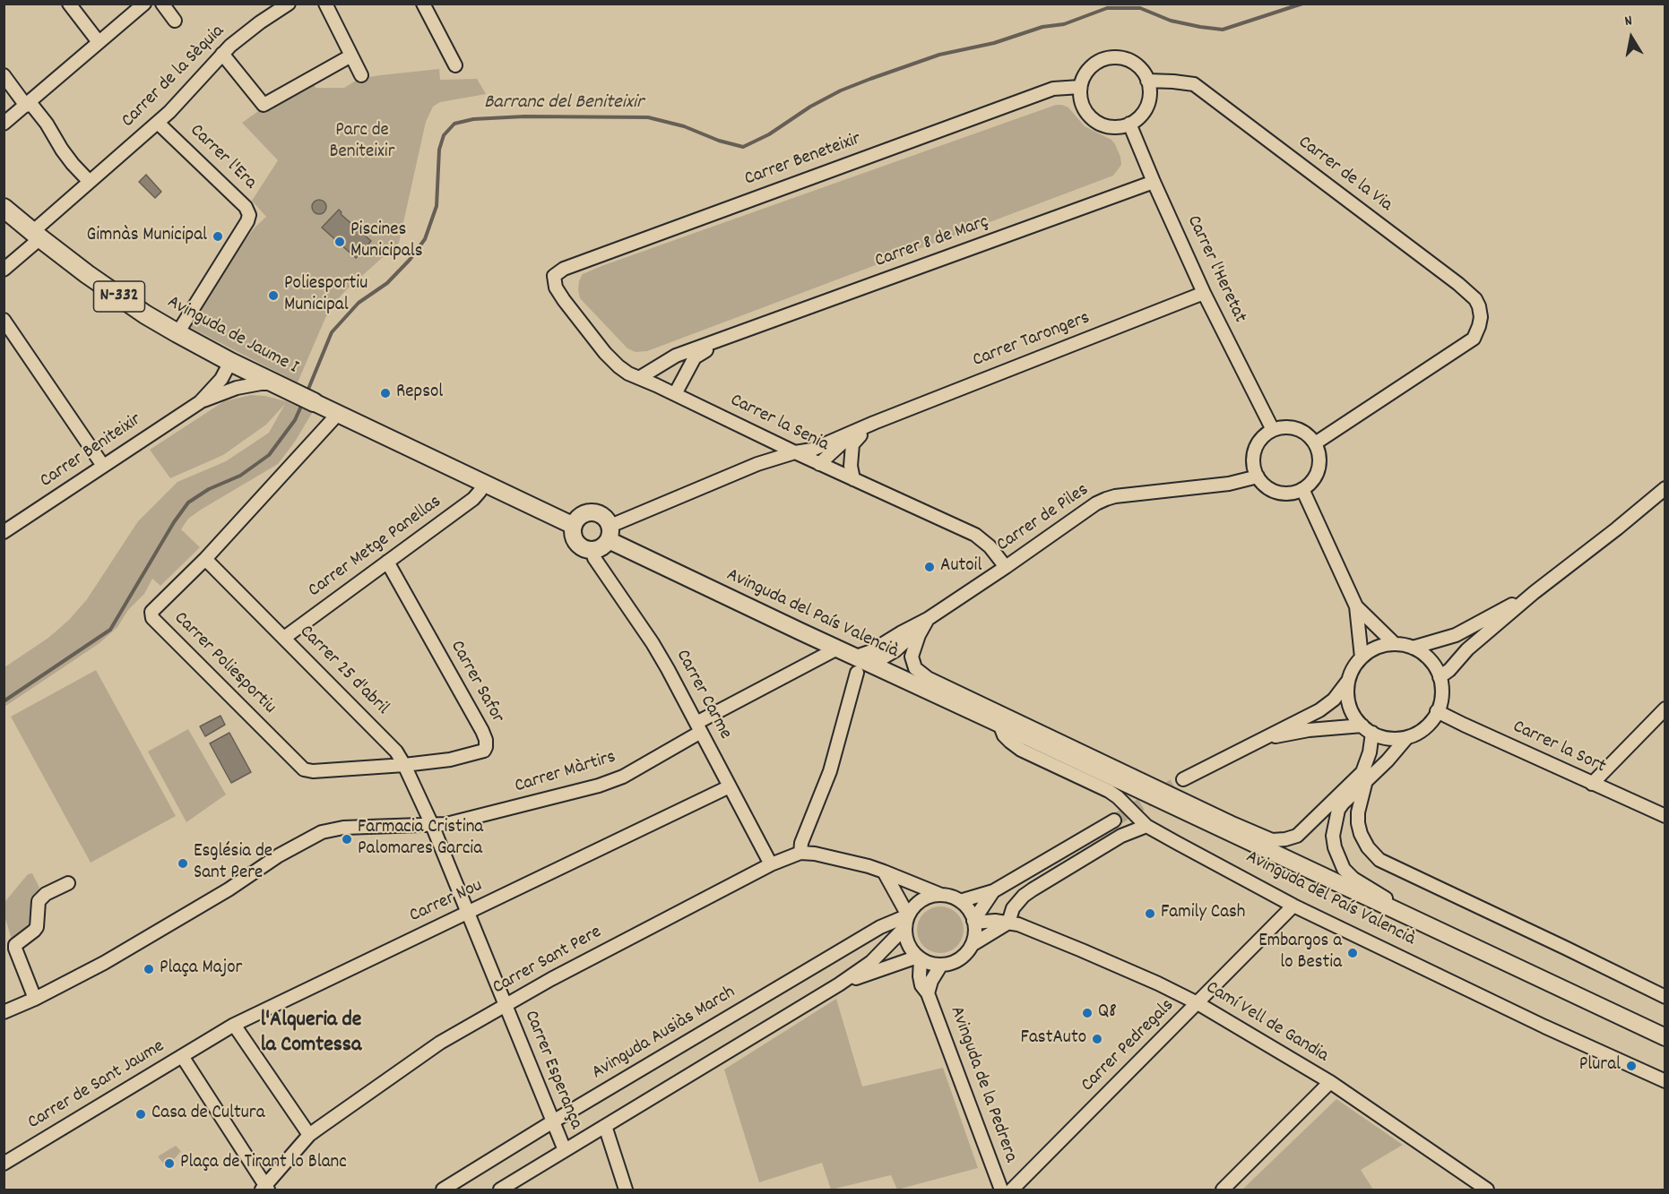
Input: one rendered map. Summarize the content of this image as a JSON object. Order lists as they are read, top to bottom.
{
  "streets": {
    "highway": ["N-332", "Avinguda de Jaume I"],
    "main road": ["Avinguda del País Valencià"],
    "street": [
      "Carrer de la Sèquia",
      "Carrer l'Era",
      "Carrer Beneteixir",
      "Carrer de la Via",
      "Carrer 8 de Març",
      "Carrer l'Heretat",
      "Carrer Tarongers",
      "Carrer la Senia",
      "Carrer Beniteixir",
      "Carrer de Piles",
      "Carrer Metge Panellas",
      "Carrer Poliesportiu",
      "Carrer 25 d'abril",
      "Carrer Safor",
      "Carrer Carme",
      "Carrer la Sort",
      "Carrer Màrtirs",
      "Carrer Nou",
      "Carrer Sant Pere",
      "Camí Vell de Gandia",
      "Avinguda Ausiàs March",
      "Carrer Pedregals",
      "Carrer Esperança",
      "Avinguda de la Pedrera",
      "Carrer de Sant Jaume"
    ]
  },
  "crossings": [
    ["Carrer de la Sèquia", "Carrer l'Era"],
    ["Carrer de la Sèquia", "Avinguda de Jaume I"],
    ["Carrer l'Era", "Avinguda de Jaume I"],
    ["Carrer Beneteixir", "Carrer de la Via"],
    ["Carrer Beneteixir", "Carrer l'Heretat"],
    ["Carrer Beneteixir", "Carrer la Senia"],
    ["Carrer de la Via", "Carrer l'Heretat"],
    ["Carrer de la Via", "Carrer de Piles"],
    ["Carrer 8 de Març", "Carrer l'Heretat"],
    ["Carrer 8 de Març", "Carrer la Senia"],
    ["Carrer l'Heretat", "Carrer Tarongers"],
    ["Carrer l'Heretat", "Carrer de Piles"],
    ["Avinguda de Jaume I", "Carrer Beniteixir"],
    ["Carrer Tarongers", "Carrer la Senia"],
    ["Carrer Tarongers", "Avinguda del País Valencià"],
    ["Carrer Tarongers", "Carrer Carme"],
    ["Carrer la Senia", "Carrer de Piles"],
    ["Carrer de Piles", "Avinguda del País Valencià"],
    ["Carrer Metge Panellas", "Carrer 25 d'abril"],
    ["Carrer Metge Panellas", "Carrer Safor"],
    ["Avinguda del País Valencià", "Carrer Carme"],
    ["Avinguda del País Valencià", "Carrer Màrtirs"],
    ["Avinguda del País Valencià", "Carrer Pedregals"],
    ["Carrer Poliesportiu", "Carrer 25 d'abril"],
    ["Carrer Poliesportiu", "Carrer Safor"],
    ["Carrer 25 d'abril", "Carrer Safor"],
    ["Carrer 25 d'abril", "Carrer Màrtirs"],
    ["Carrer 25 d'abril", "Carrer Esperança"],
    ["Carrer Carme", "Carrer Màrtirs"],
    ["Carrer Carme", "Carrer Nou"],
    ["Carrer Carme", "Carrer Sant Pere"],
    ["Carrer Màrtirs", "Carrer Esperança"],
    ["Carrer Nou", "Carrer Esperança"],
    ["Carrer Nou", "Carrer de Sant Jaume"],
    ["Carrer Sant Pere", "Camí Vell de Gandia"],
    ["Carrer Sant Pere", "Avinguda Ausiàs March"],
    ["Carrer Sant Pere", "Carrer Esperança"],
    ["Carrer Sant Pere", "Avinguda de la Pedrera"],
    ["Camí Vell de Gandia", "Avinguda Ausiàs March"],
    ["Camí Vell de Gandia", "Carrer Pedregals"],
    ["Camí Vell de Gandia", "Avinguda de la Pedrera"],
    ["Avinguda Ausiàs March", "Carrer Esperança"],
    ["Avinguda Ausiàs March", "Avinguda de la Pedrera"]
  ],
  "districts": ["l'Alqueria de la Comtessa"],
  "water": ["Barranc del Beniteixir"],
  "parks": ["Parc de Beniteixir"],
  "places": [
    "Gimnàs Municipal",
    "Piscines Municipals",
    "Poliesportiu Municipal",
    "Repsol",
    "Autoil",
    "Farmacia Cristina Palomares Garcia",
    "Església de Sant Pere",
    "Family Cash",
    "Embargos a lo Bestia",
    "Plaça Major",
    "Q8",
    "FastAuto",
    "Plural",
    "Casa de Cultura",
    "Plaça de Tirant lo Blanc"
  ],
  "north": "top"
}
